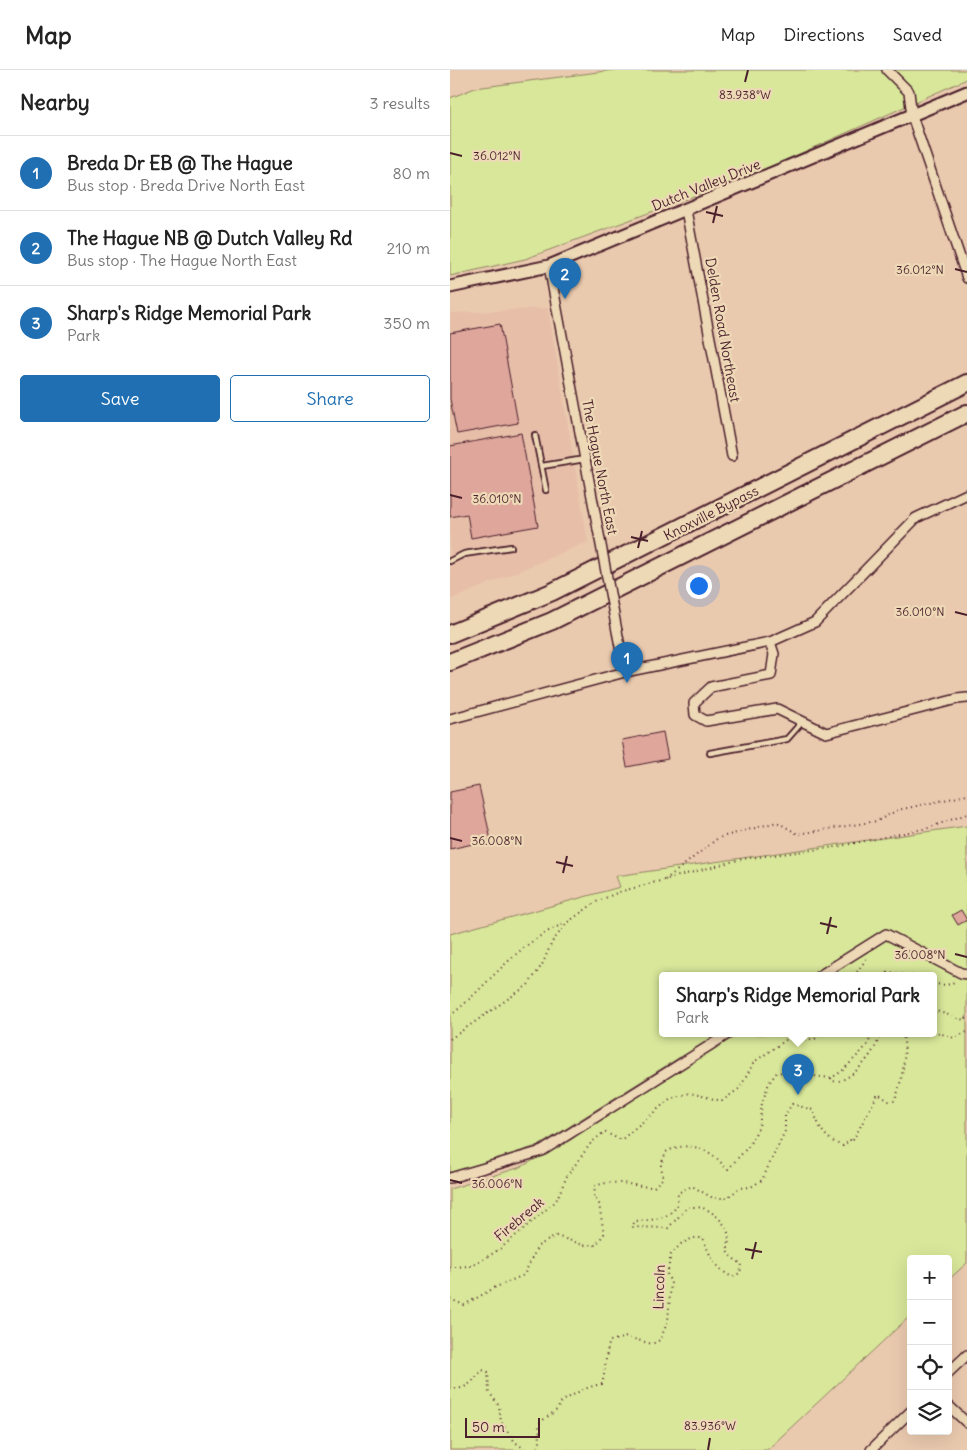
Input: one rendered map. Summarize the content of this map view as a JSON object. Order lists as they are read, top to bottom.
{
  "streets": {
    "highway": ["Knoxville Bypass"],
    "street": ["Dutch Valley Drive", "Delden Road Northeast", "The Hague North East"],
    "path": ["Firebreak", "Lincoln"]
  },
  "crossings": [
    ["Dutch Valley Drive", "Delden Road Northeast"],
    ["Dutch Valley Drive", "The Hague North East"]
  ],
  "scale_bar": "50 m",
  "page": {
    "header": "Map",
    "nav": ["Map", "Directions", "Saved"],
    "heading": ["Nearby", "3 results"],
    "list": [
      {
        "mark": "1",
        "name": "Breda Dr EB @ The Hague",
        "note": "Bus stop · Breda Drive North East",
        "value": "80 m"
      },
      {
        "mark": "2",
        "name": "The Hague NB @ Dutch Valley Rd",
        "note": "Bus stop · The Hague North East",
        "value": "210 m"
      },
      {
        "mark": "3",
        "name": "Sharp's Ridge Memorial Park",
        "note": "Park",
        "value": "350 m"
      }
    ],
    "pins": ["2", "1", "3"],
    "buttons": ["Save", "Share"],
    "popup": ["Sharp's Ridge Memorial Park", "Park"],
    "map_buttons": ["+", "−"],
    "scale": "50 m"
  },
  "coordinates": [
    "83.938°W",
    "36.012°N",
    "36.010°N",
    "36.008°N",
    "36.006°N",
    "83.936°W"
  ]
}
